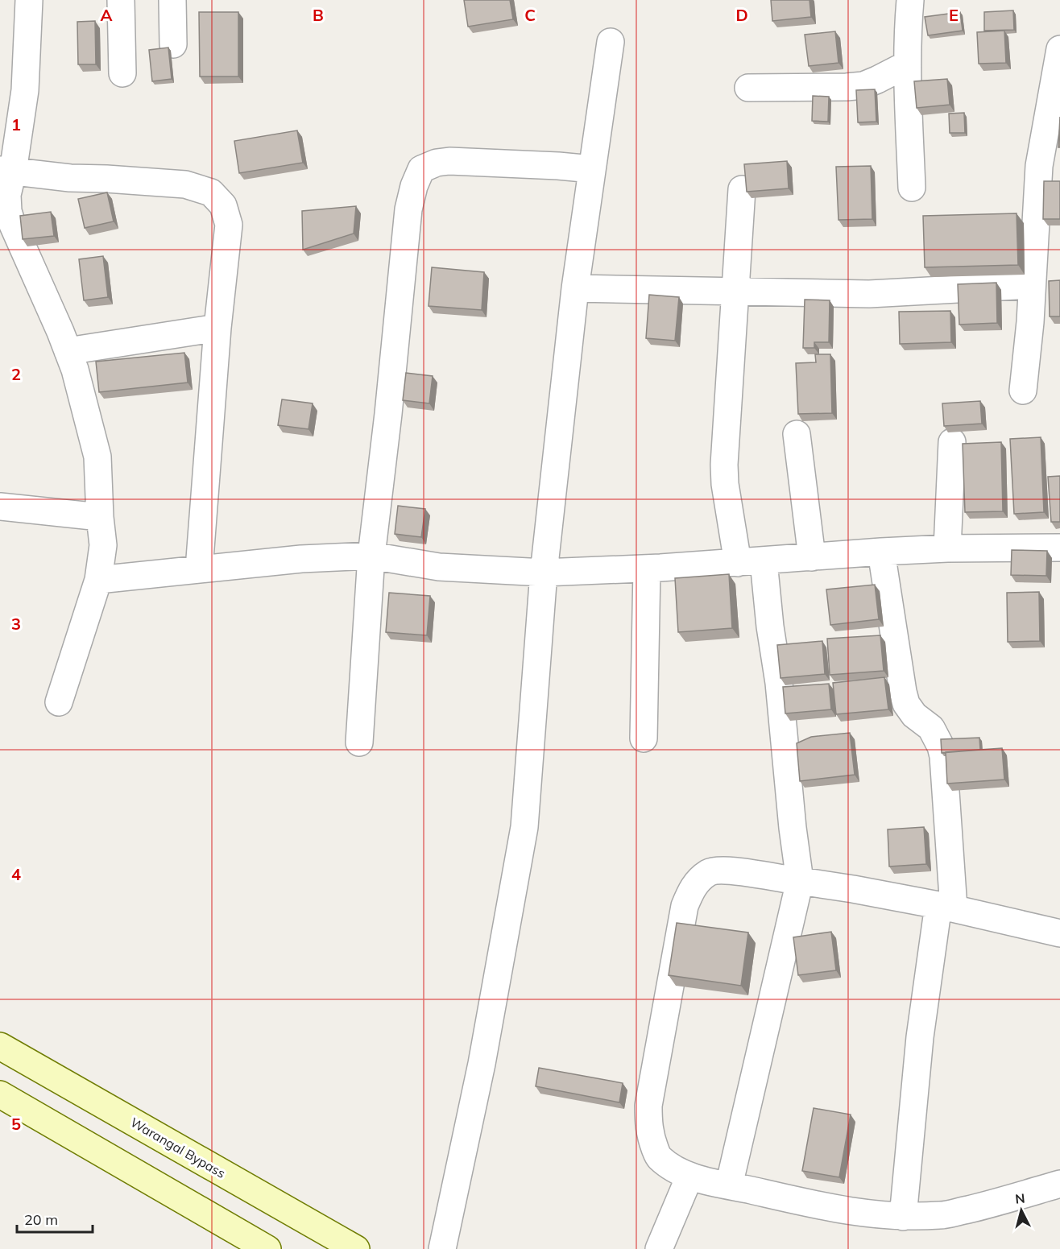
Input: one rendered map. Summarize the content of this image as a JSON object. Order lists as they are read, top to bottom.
{
  "streets": {
    "main road": ["Warangal Bypass"]
  },
  "scale_bar": "20 m",
  "north": "top",
  "grid": {
    "columns": [
      "A",
      "B",
      "C",
      "D",
      "E"
    ],
    "rows": [
      "1",
      "2",
      "3",
      "4",
      "5"
    ]
  }
}
